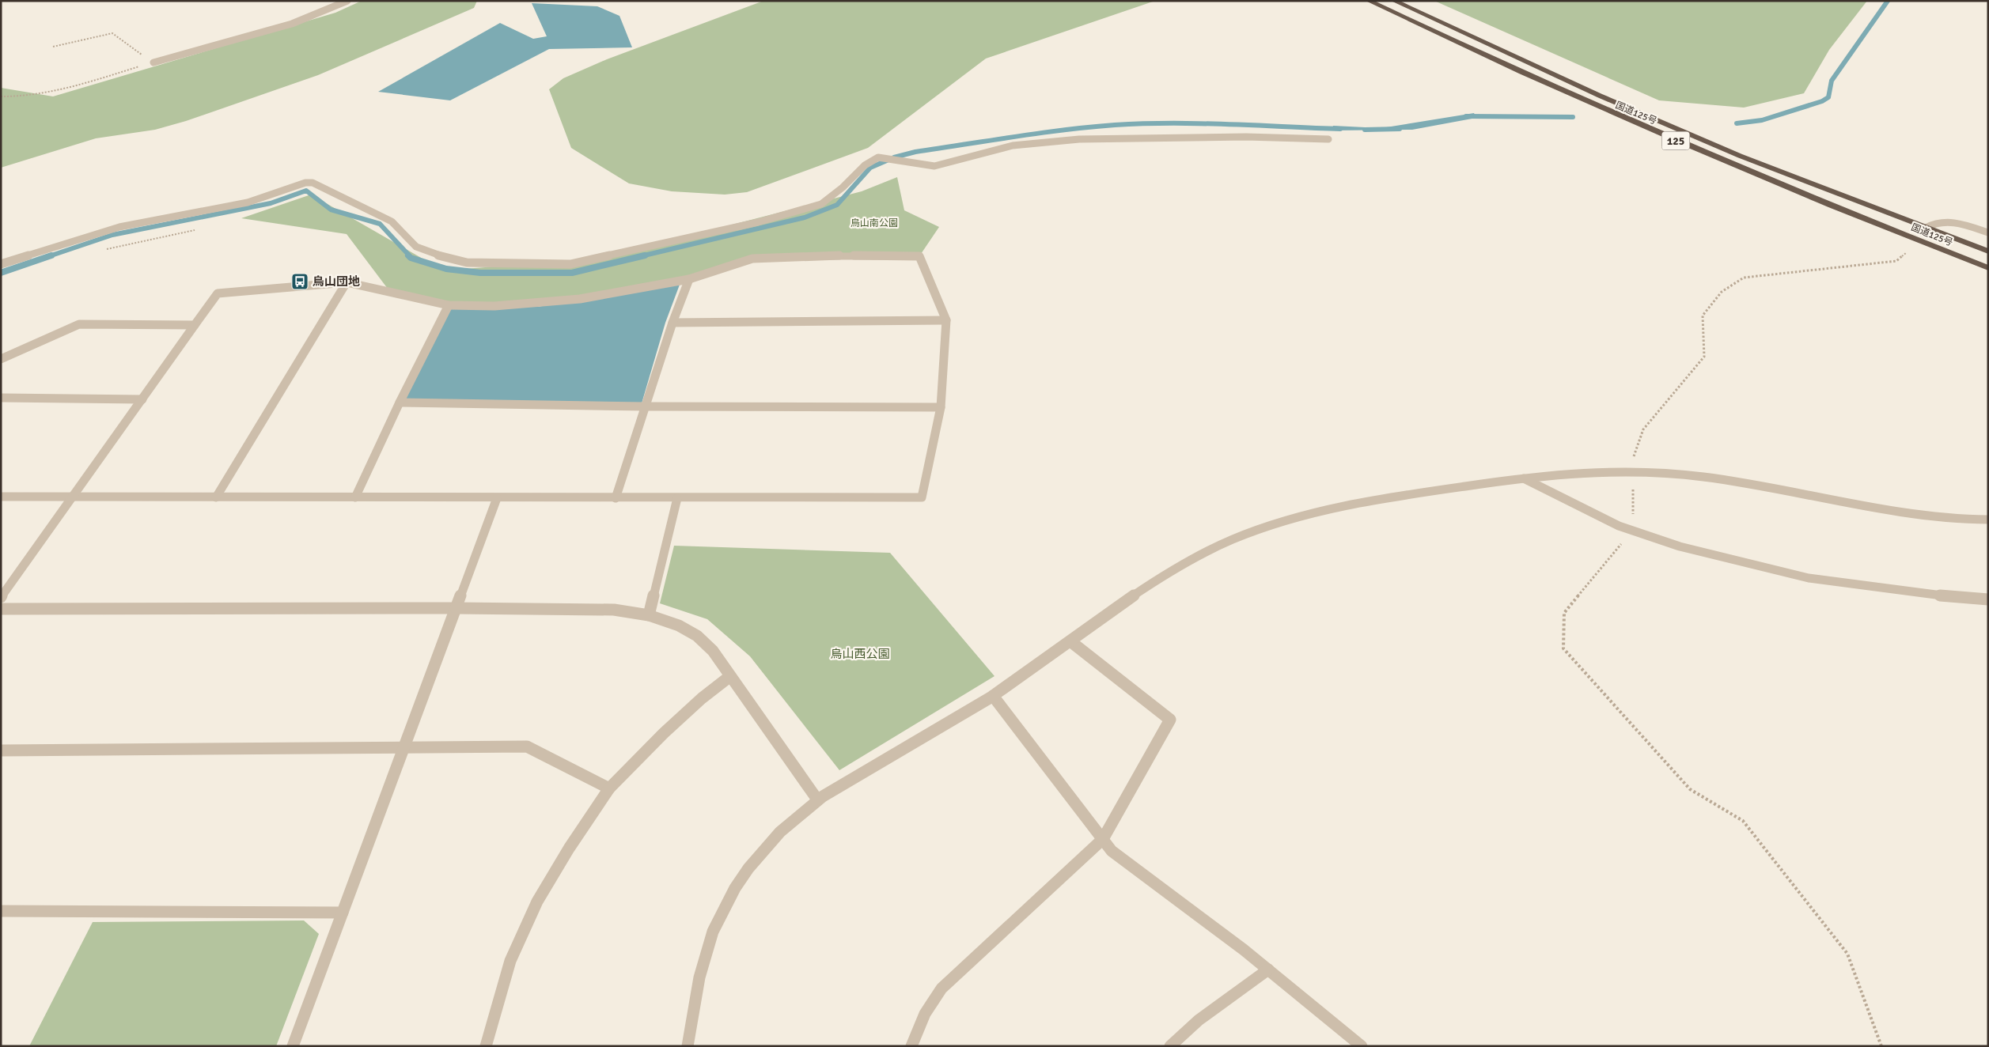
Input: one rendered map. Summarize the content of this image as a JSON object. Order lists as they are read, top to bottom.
{
  "streets": {
    "highway": ["国道125号", "125"]
  },
  "parks": ["烏山南公園", "烏山西公園"],
  "places": {
    "bus stop": ["烏山団地"]
  }
}
